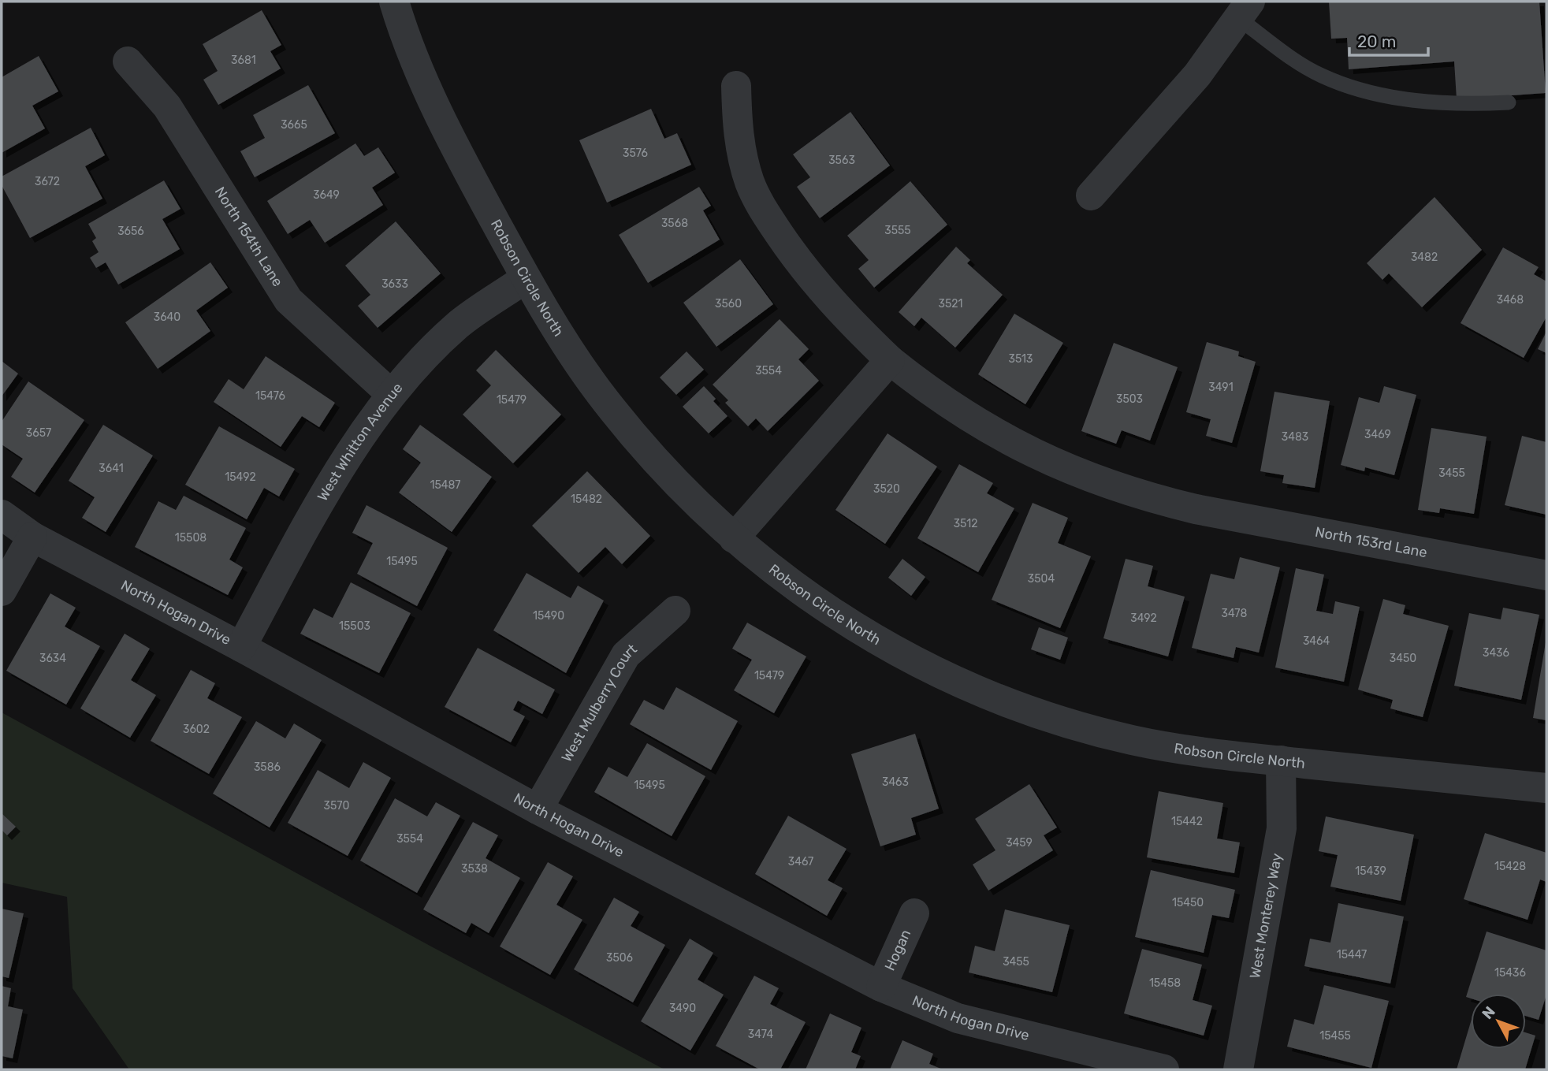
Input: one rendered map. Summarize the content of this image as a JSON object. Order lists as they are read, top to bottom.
{
  "streets": {
    "street": [
      "North 154th Lane",
      "Robson Circle North",
      "West Whitton Avenue",
      "North 153rd Lane",
      "North Hogan Drive",
      "West Mulberry Court",
      "West Monterey Way",
      "Hogan"
    ]
  },
  "crossings": [
    ["North 154th Lane", "West Whitton Avenue"],
    ["Robson Circle North", "West Whitton Avenue"],
    ["Robson Circle North", "West Monterey Way"],
    ["West Whitton Avenue", "North Hogan Drive"],
    ["North Hogan Drive", "West Mulberry Court"],
    ["North Hogan Drive", "Hogan"]
  ],
  "house_numbers": [
    "3681",
    "3665",
    "3576",
    "3563",
    "3672",
    "3649",
    "3568",
    "3555",
    "3656",
    "3482",
    "3633",
    "3468",
    "3560",
    "3521",
    "3640",
    "3513",
    "3554",
    "3491",
    "15476",
    "3503",
    "15479",
    "3657",
    "3469",
    "3483",
    "3641",
    "3455",
    "15492",
    "15487",
    "3520",
    "15482",
    "3512",
    "15508",
    "15495",
    "3504",
    "3478",
    "15490",
    "3492",
    "15503",
    "3464",
    "3436",
    "3634",
    "3450",
    "15479",
    "3602",
    "3586",
    "3463",
    "15495",
    "3570",
    "15442",
    "3554",
    "3459",
    "3467",
    "15428",
    "3538",
    "15439",
    "15450",
    "15447",
    "3506",
    "3455",
    "15436",
    "15458",
    "3490",
    "3474",
    "15455"
  ],
  "scale_bar": "20 m",
  "north": "top left"
}
